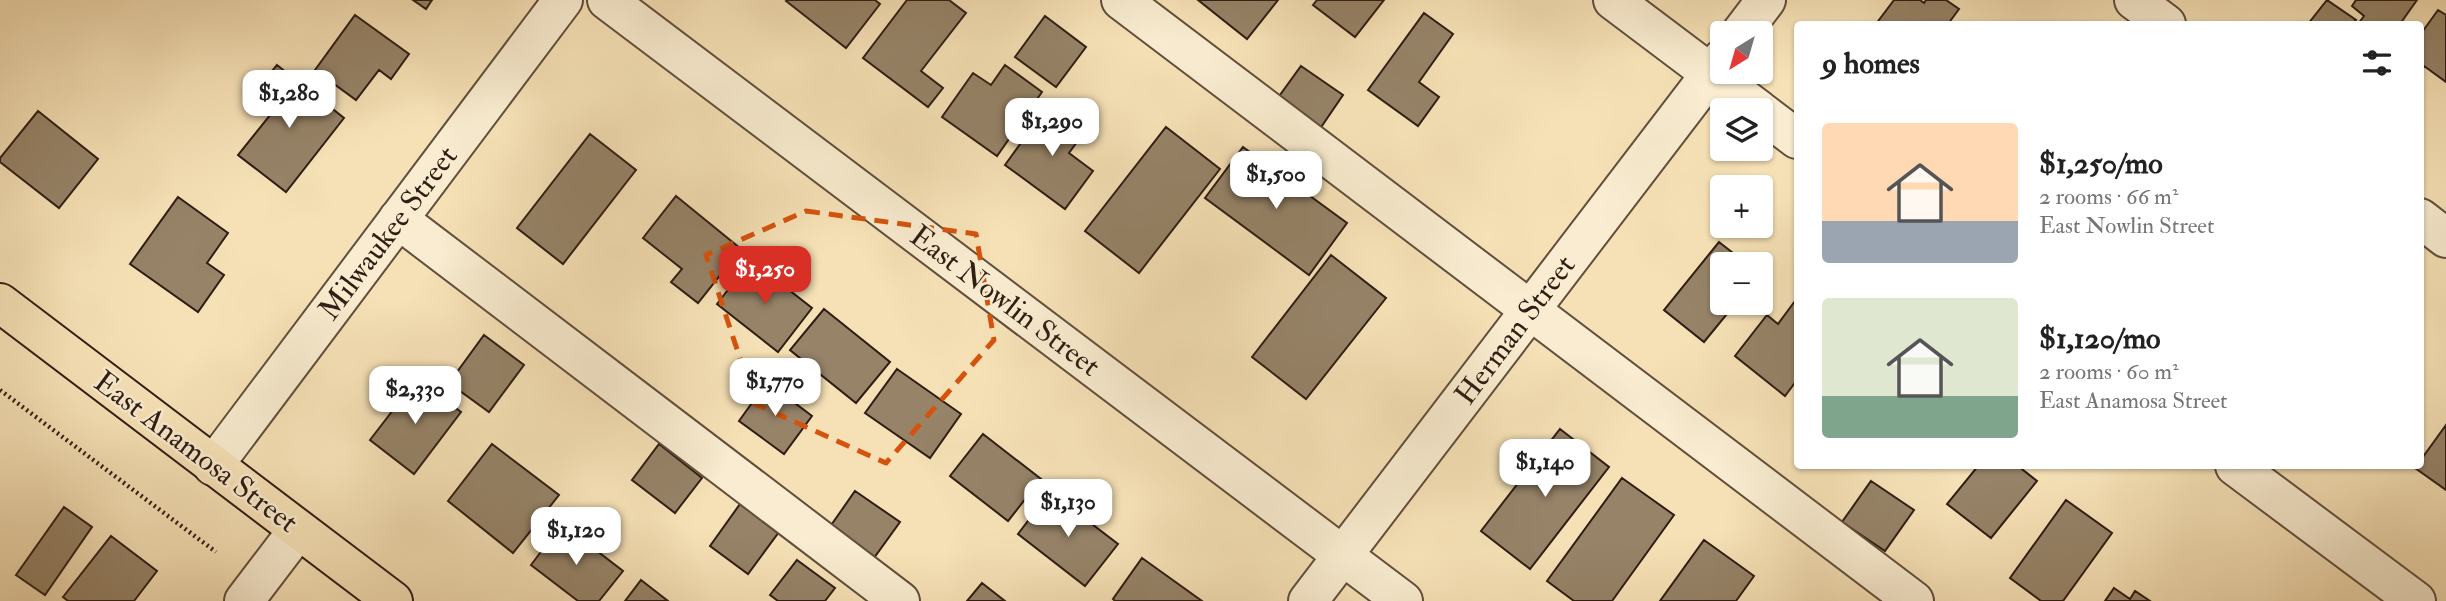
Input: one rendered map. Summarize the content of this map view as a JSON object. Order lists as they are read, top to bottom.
{
  "streets": {
    "main road": ["East Anamosa Street"],
    "street": ["Milwaukee Street", "East Nowlin Street", "Herman Street"]
  },
  "crossings": [
    ["Milwaukee Street", "East Anamosa Street"],
    ["East Nowlin Street", "Herman Street"]
  ],
  "north": "bottom left",
  "page": {
    "map_buttons": ["+", "−"],
    "heading": "9 homes",
    "price": [
      "$1,280",
      "$1,290",
      "$1,500",
      "$1,250",
      "$1,770",
      "$2,330",
      "$1,140",
      "$1,130",
      "$1,120"
    ],
    "list": [
      {
        "name": "$1,250/mo",
        "note": "2 rooms · 66 m² · East Nowlin Street"
      },
      {
        "name": "$1,120/mo",
        "note": "2 rooms · 60 m² · East Anamosa Street"
      }
    ]
  }
}
